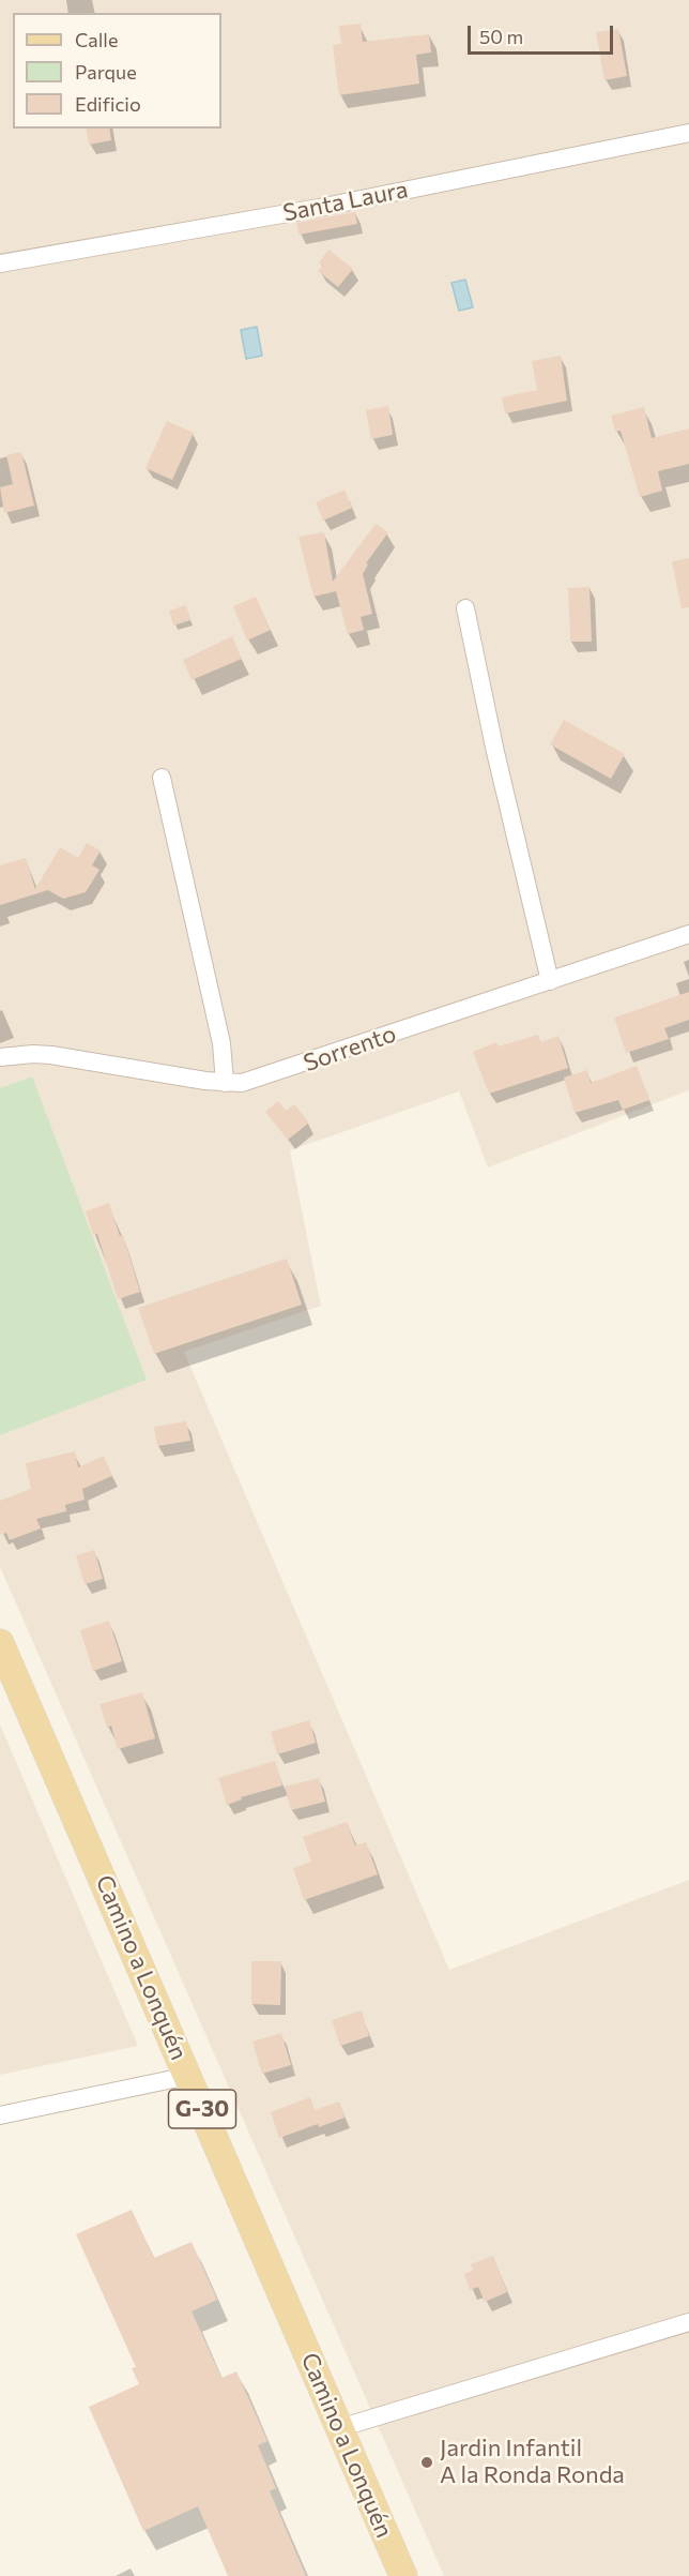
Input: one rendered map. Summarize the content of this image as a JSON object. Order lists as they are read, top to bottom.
{
  "streets": {
    "main road": ["Camino a Lonquén", "G-30"],
    "street": ["Santa Laura", "Sorrento"]
  },
  "places": ["Jardin Infantil A la Ronda Ronda"],
  "legend": ["Calle", "Parque", "Edificio"],
  "scale_bar": "50 m"
}
